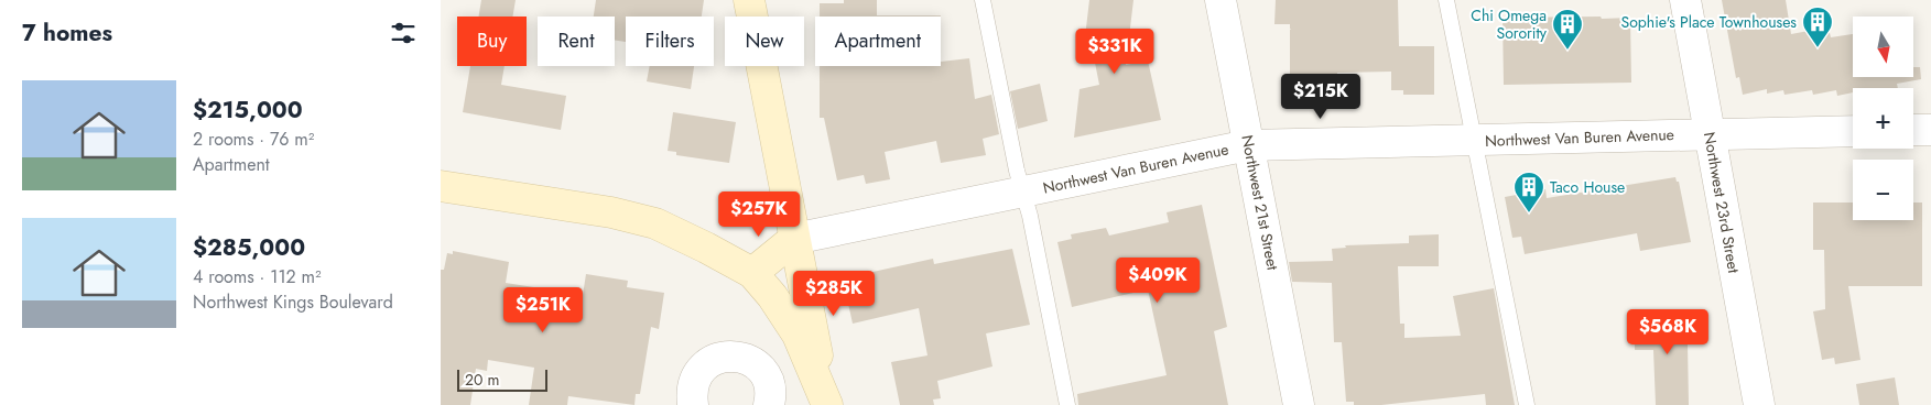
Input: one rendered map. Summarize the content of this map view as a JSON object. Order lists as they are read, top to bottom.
{
  "streets": {
    "main road": ["Northwest Van Buren Avenue"],
    "street": ["Northwest 21st Street", "Northwest 23rd Street"]
  },
  "crossings": [
    ["Northwest Van Buren Avenue", "Northwest 21st Street"],
    ["Northwest Van Buren Avenue", "Northwest 23rd Street"]
  ],
  "places": {
    "building": ["Sophie's Place Townhouses", "Chi Omega Sorority", "Taco House"]
  },
  "scale_bar": "20 m",
  "north": "bottom",
  "page": {
    "heading": "7 homes",
    "map_buttons": ["+", "−"],
    "chip": [
      "Buy",
      "Rent",
      "Filters",
      "New",
      "Apartment"
    ],
    "price": [
      "$331K",
      "$215K",
      "$257K",
      "$409K",
      "$285K",
      "$251K",
      "$568K"
    ],
    "list": [
      {
        "name": "$215,000",
        "note": "2 rooms · 76 m² · Apartment"
      },
      {
        "name": "$285,000",
        "note": "4 rooms · 112 m² · Northwest Kings Boulevard"
      }
    ],
    "scale": "20 m"
  }
}
